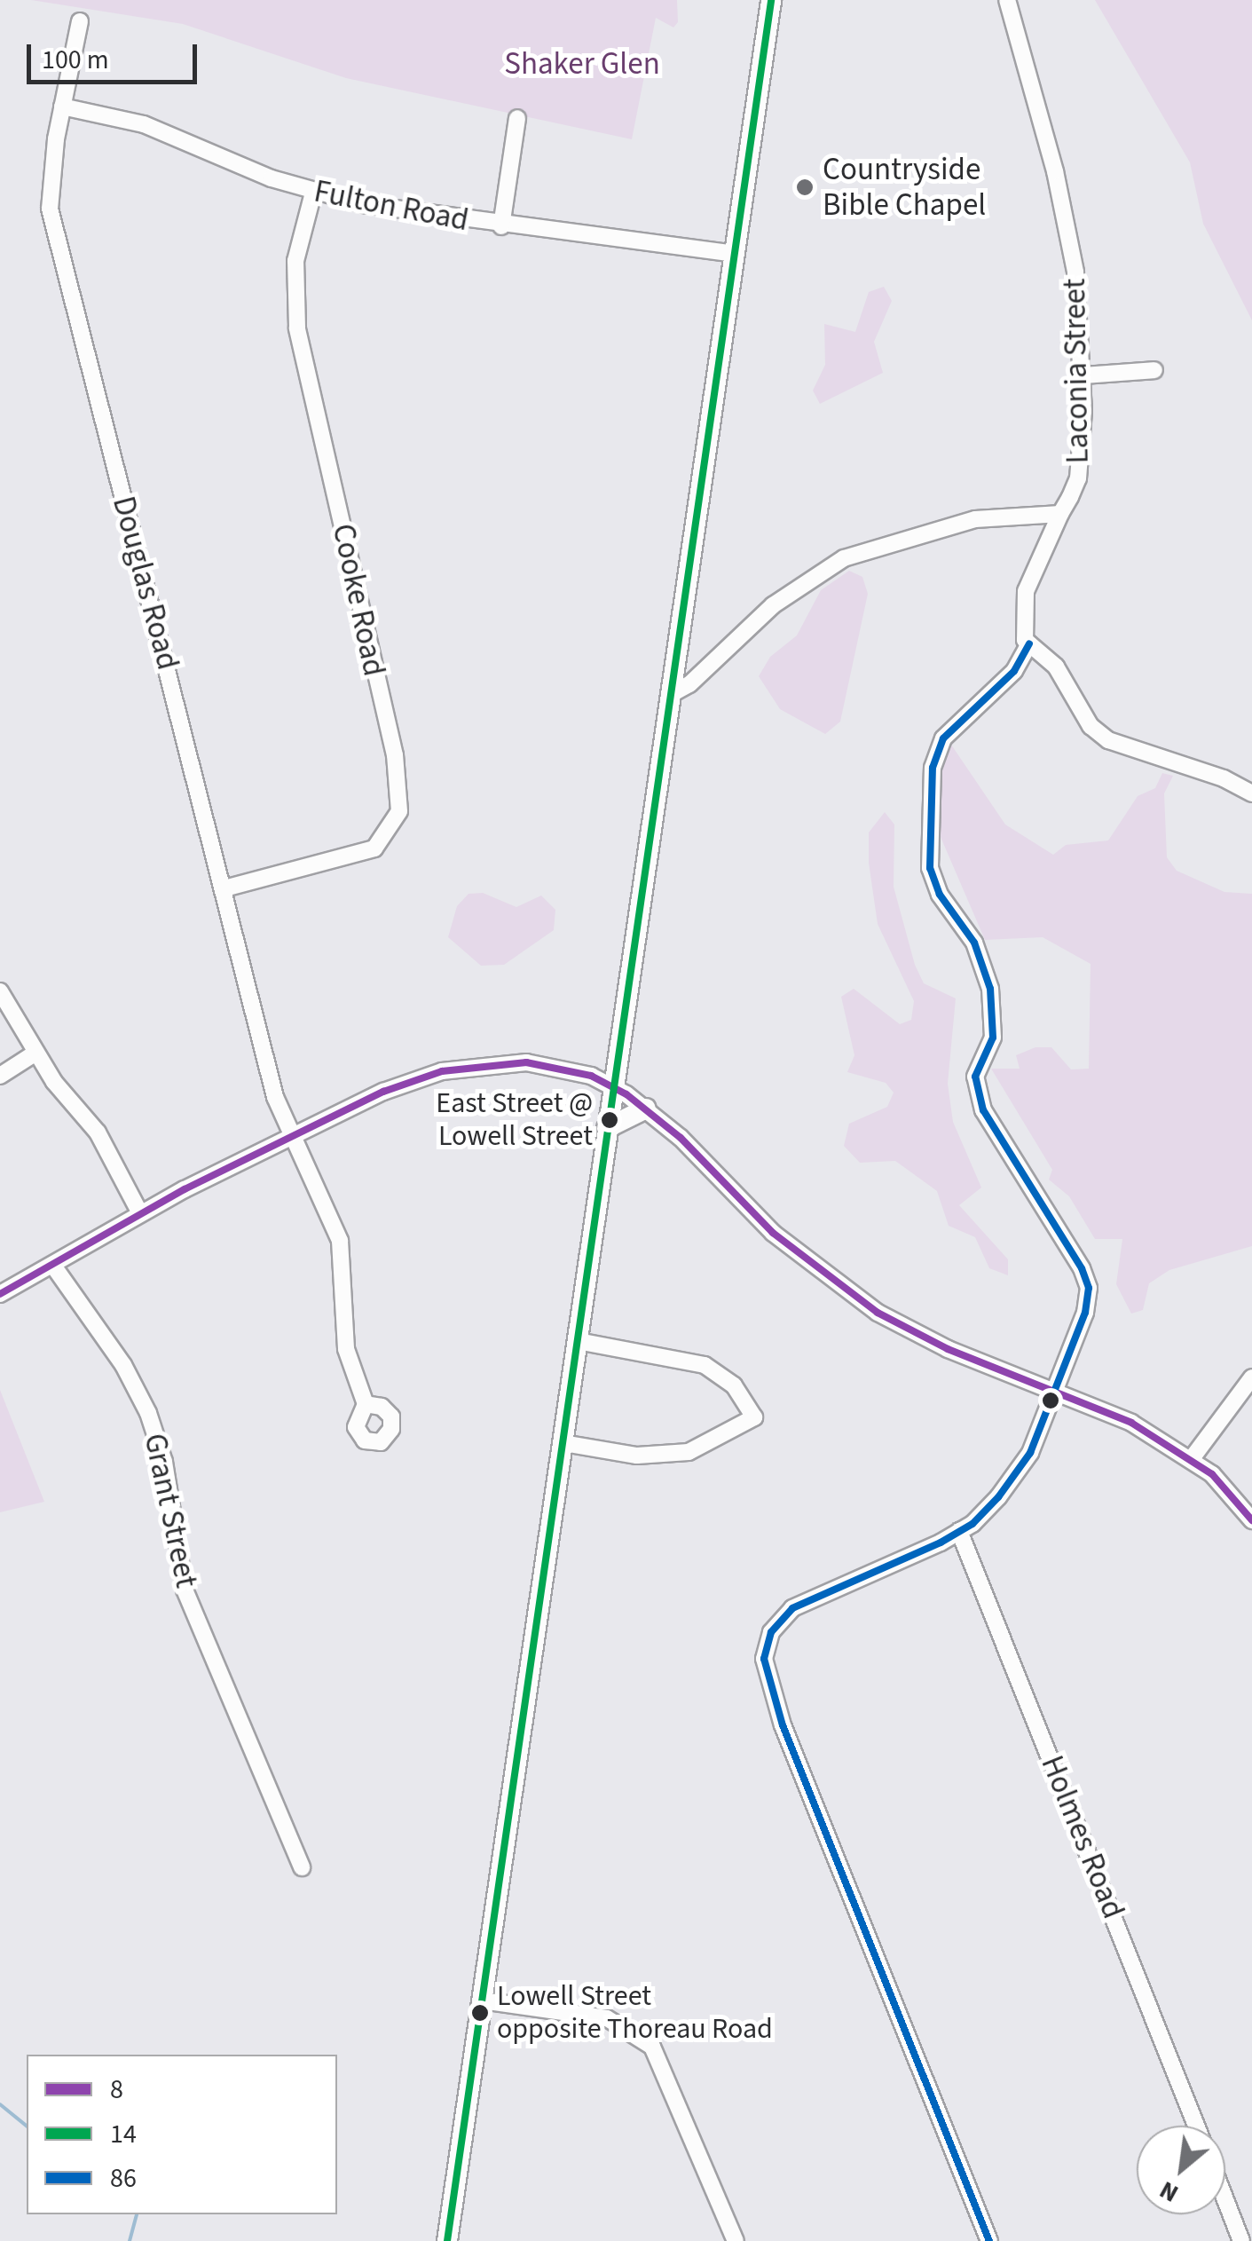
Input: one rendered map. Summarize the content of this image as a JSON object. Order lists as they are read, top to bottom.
{
  "streets": {
    "street": [
      "Fulton Road",
      "Laconia Street",
      "Douglas Road",
      "Cooke Road",
      "Grant Street",
      "Holmes Road"
    ]
  },
  "crossings": [
    ["Fulton Road", "Douglas Road"],
    ["Fulton Road", "Cooke Road"],
    ["Douglas Road", "Cooke Road"]
  ],
  "parks": ["Shaker Glen"],
  "places": ["Countryside Bible Chapel", "East Street @ Lowell Street", "Lowell Street opposite Thoreau Road"],
  "lines": ["transit line 14", "transit line 86", "transit line 8"],
  "legend": ["8", "14", "86"],
  "scale_bar": "100 m",
  "north": "bottom left"
}
